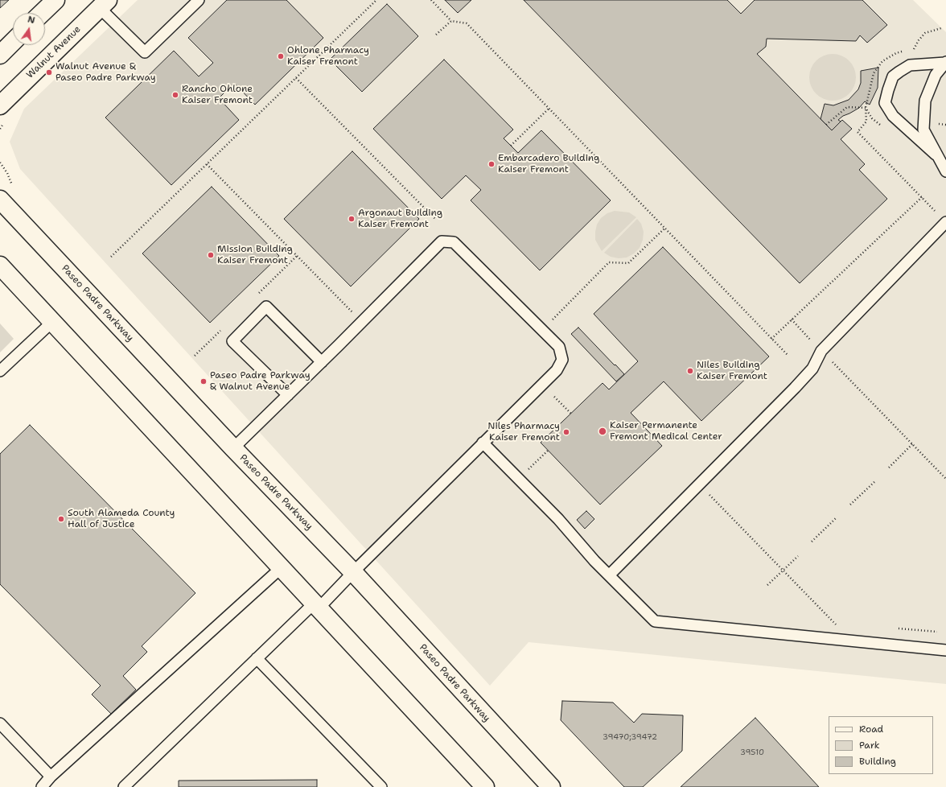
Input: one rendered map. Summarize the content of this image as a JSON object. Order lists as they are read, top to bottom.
{
  "streets": {
    "main road": ["Walnut Avenue", "Paseo Padre Parkway"]
  },
  "places": [
    "Ohlone Pharmacy Kaiser Fremont",
    "Walnut Avenue & Paseo Padre Parkway",
    "Rancho Ohlone Kaiser Fremont",
    "Embarcadero Building Kaiser Fremont",
    "Argonaut Building Kaiser Fremont",
    "Mission Building Kaiser Fremont",
    "Niles Building Kaiser Fremont",
    "Paseo Padre Parkway & Walnut Avenue",
    "Kaiser Permanente Fremont Medical Center",
    "Niles Pharmacy Kaiser Fremont",
    "South Alameda County Hall of Justice"
  ],
  "house_numbers": ["39470;39472", "39510"],
  "legend": ["Road", "Park", "Building"],
  "north": "top"
}
